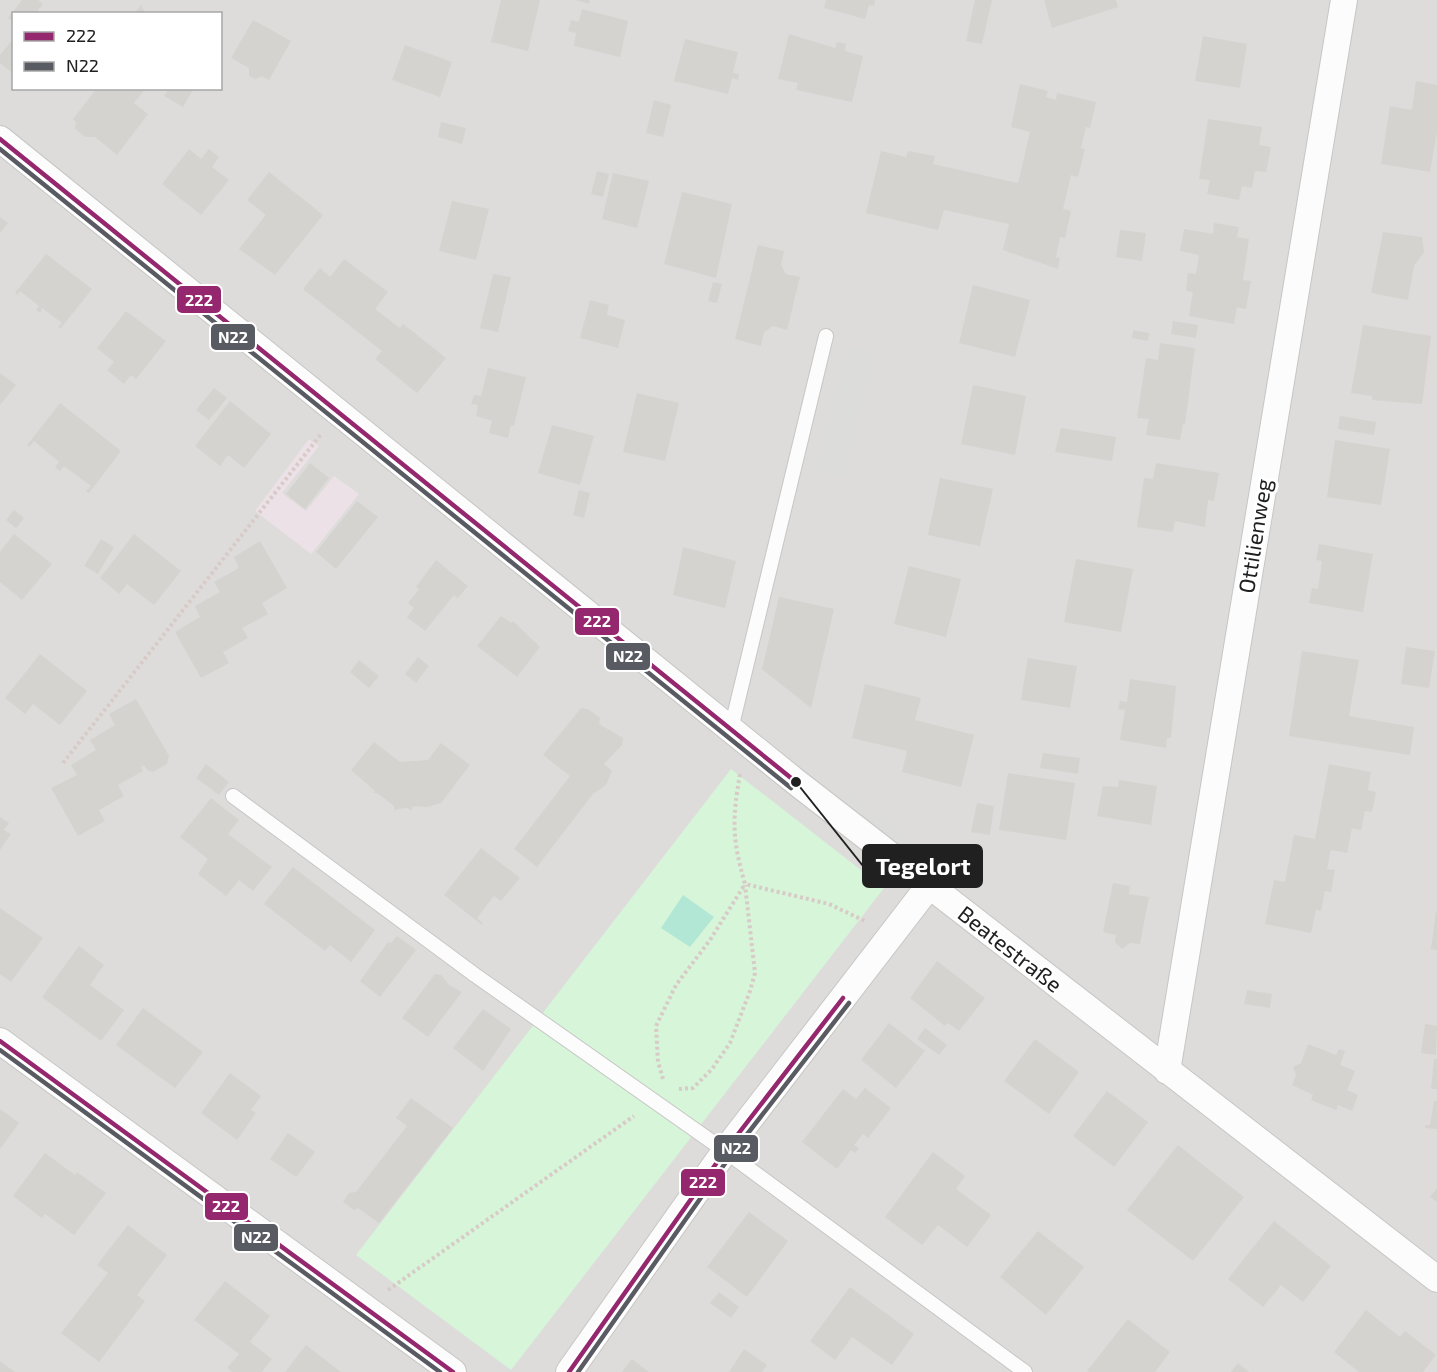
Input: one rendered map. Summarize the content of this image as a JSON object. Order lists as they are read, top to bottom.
{
  "streets": {
    "street": ["Ottilienweg", "Beatestraße"]
  },
  "crossings": [
    ["Ottilienweg", "Beatestraße"]
  ],
  "places": ["Tegelort"],
  "lines": ["transit line 222", "transit line N22"],
  "legend": ["222", "N22"]
}
